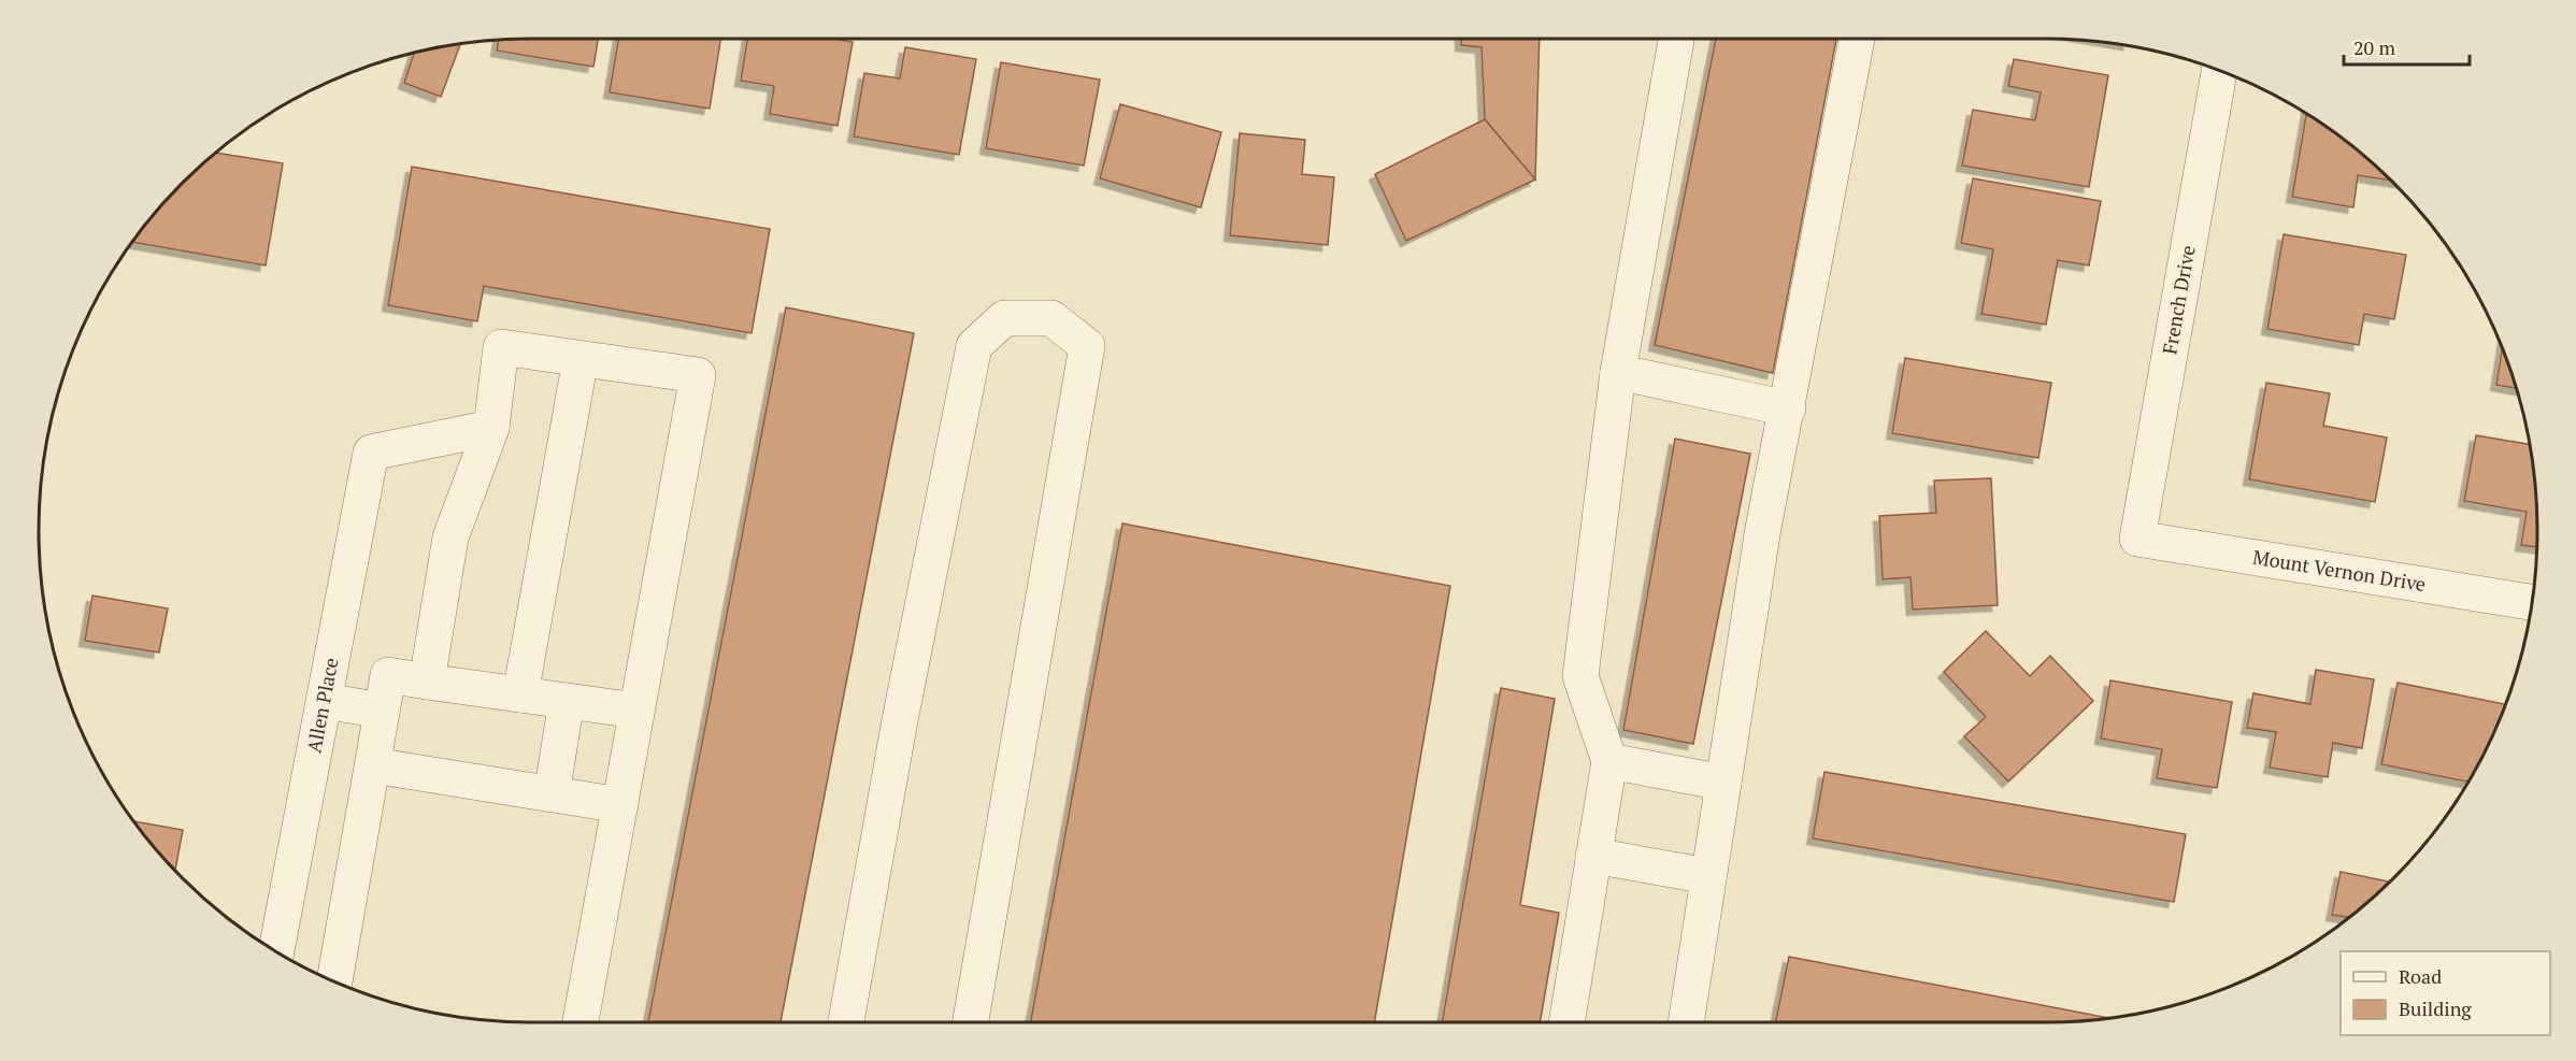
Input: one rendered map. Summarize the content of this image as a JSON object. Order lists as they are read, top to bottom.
{
  "streets": {
    "street": ["French Drive", "Mount Vernon Drive", "Allen Place"]
  },
  "crossings": [
    ["French Drive", "Mount Vernon Drive"]
  ],
  "legend": ["Road", "Building"],
  "scale_bar": "20 m"
}
